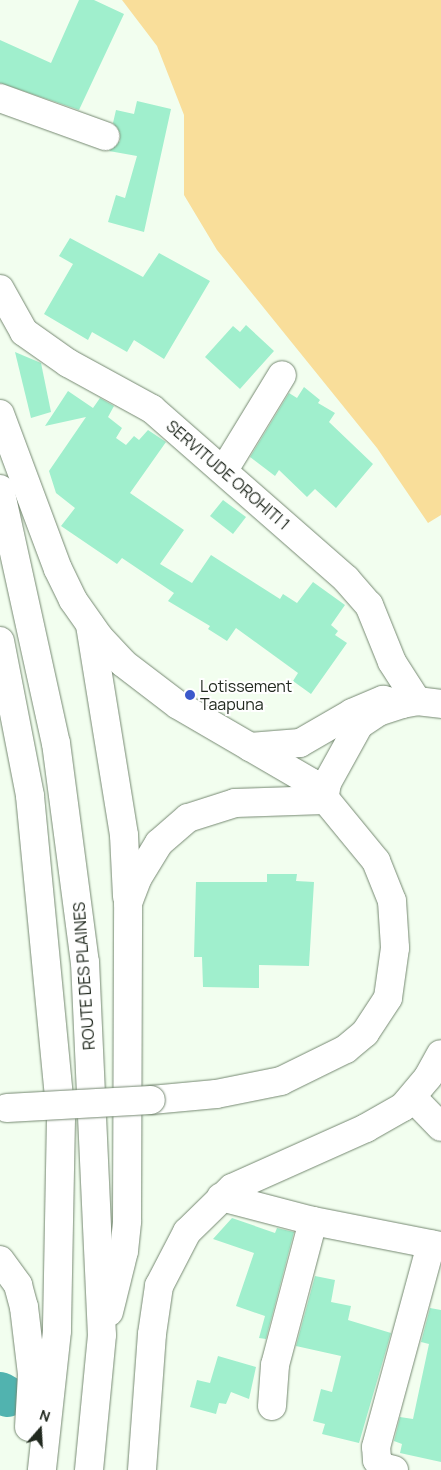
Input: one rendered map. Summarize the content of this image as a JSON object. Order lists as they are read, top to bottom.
{
  "streets": {
    "main road": ["SERVITUDE OROHITI 1", "ROUTE DES PLAINES"]
  },
  "places": ["Lotissement Taapuna"],
  "north": "top"
}
